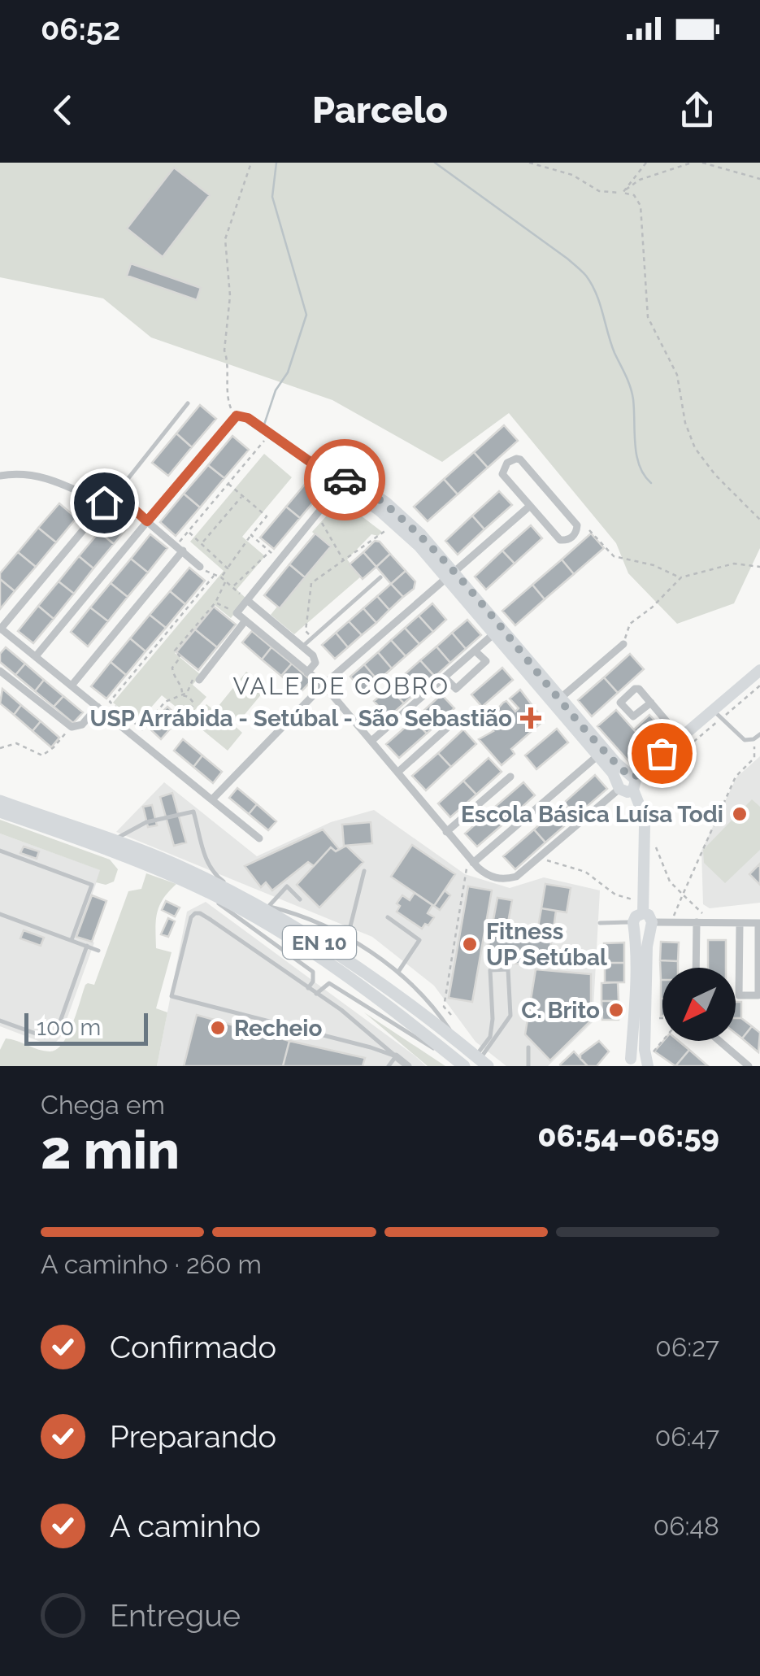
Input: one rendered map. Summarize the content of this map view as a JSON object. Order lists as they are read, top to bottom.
{
  "streets": {
    "main road": ["EN 10"]
  },
  "districts": ["VALE DE COBRO"],
  "places": {
    "health": ["USP Arrábida - Setúbal - São Sebastião"],
    "other": [
      "Escola Básica Luísa Todi",
      "Fitness UP Setúbal",
      "C. Brito",
      "Recheio"
    ]
  },
  "scale_bar": "100 m",
  "north": "bottom left",
  "page": {
    "status": "06:52",
    "header": "Parcelo",
    "scale": "100 m",
    "heading": ["2 min", "Chega em", "06:54–06:59"],
    "bar": "A caminho · 260 m",
    "list": [
      ["Confirmado", "06:27"],
      ["Preparando", "06:47"],
      ["A caminho", "06:48"],
      "Entregue"
    ]
  }
}
